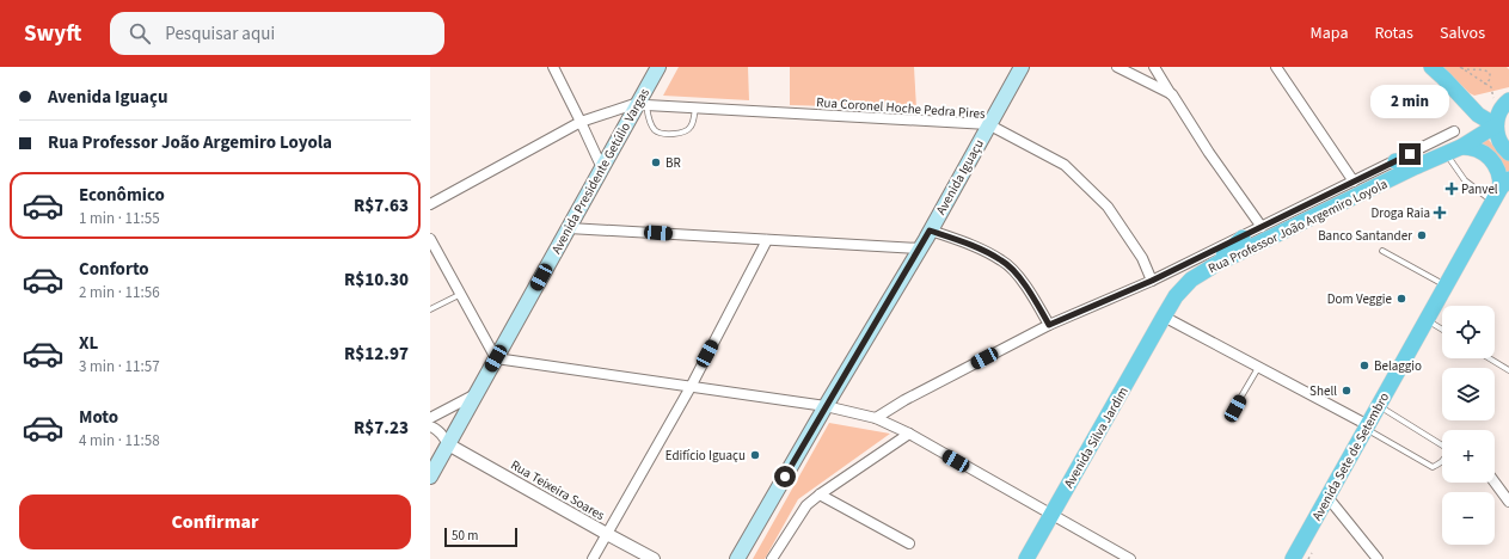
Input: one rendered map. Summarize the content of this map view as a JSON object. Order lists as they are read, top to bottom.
{
  "streets": {
    "main road": [
      "Avenida Presidente Getúlio Vargas",
      "Avenida Iguaçu",
      "Rua Professor João Argemiro Loyola",
      "Avenida Silva Jardim",
      "Avenida Sete de Setembro"
    ],
    "street": ["Rua Coronel Hoche Pedra Pires", "Rua Teixeira Soares"]
  },
  "crossings": [
    ["Rua Coronel Hoche Pedra Pires", "Avenida Presidente Getúlio Vargas"],
    ["Rua Coronel Hoche Pedra Pires", "Avenida Iguaçu"],
    ["Rua Coronel Hoche Pedra Pires", "Rua Professor João Argemiro Loyola"],
    ["Avenida Presidente Getúlio Vargas", "Rua Teixeira Soares"],
    ["Rua Professor João Argemiro Loyola", "Avenida Silva Jardim"]
  ],
  "places": {
    "other": [
      "BR",
      "Banco Santander",
      "Dom Veggie",
      "Belaggio",
      "Shell",
      "Edifício Iguaçu"
    ],
    "health": ["Panvel", "Droga Raia"]
  },
  "scale_bar": "50 m",
  "page": {
    "header": "Swyft",
    "search": "Pesquisar aqui",
    "nav": ["Mapa", "Rotas", "Salvos"],
    "banner": ["Avenida Iguaçu", "Rua Professor João Argemiro Loyola"],
    "bubble": "2 min",
    "list": [
      {
        "name": "Econômico",
        "note": "1 min · 11:55",
        "value": "R$7.63"
      },
      {
        "name": "Conforto",
        "note": "2 min · 11:56",
        "value": "R$10.30"
      },
      {
        "name": "XL",
        "note": "3 min · 11:57",
        "value": "R$12.97"
      },
      {
        "name": "Moto",
        "note": "4 min · 11:58",
        "value": "R$7.23"
      }
    ],
    "map_buttons": ["+", "−"],
    "buttons": "Confirmar",
    "scale": "50 m"
  }
}
